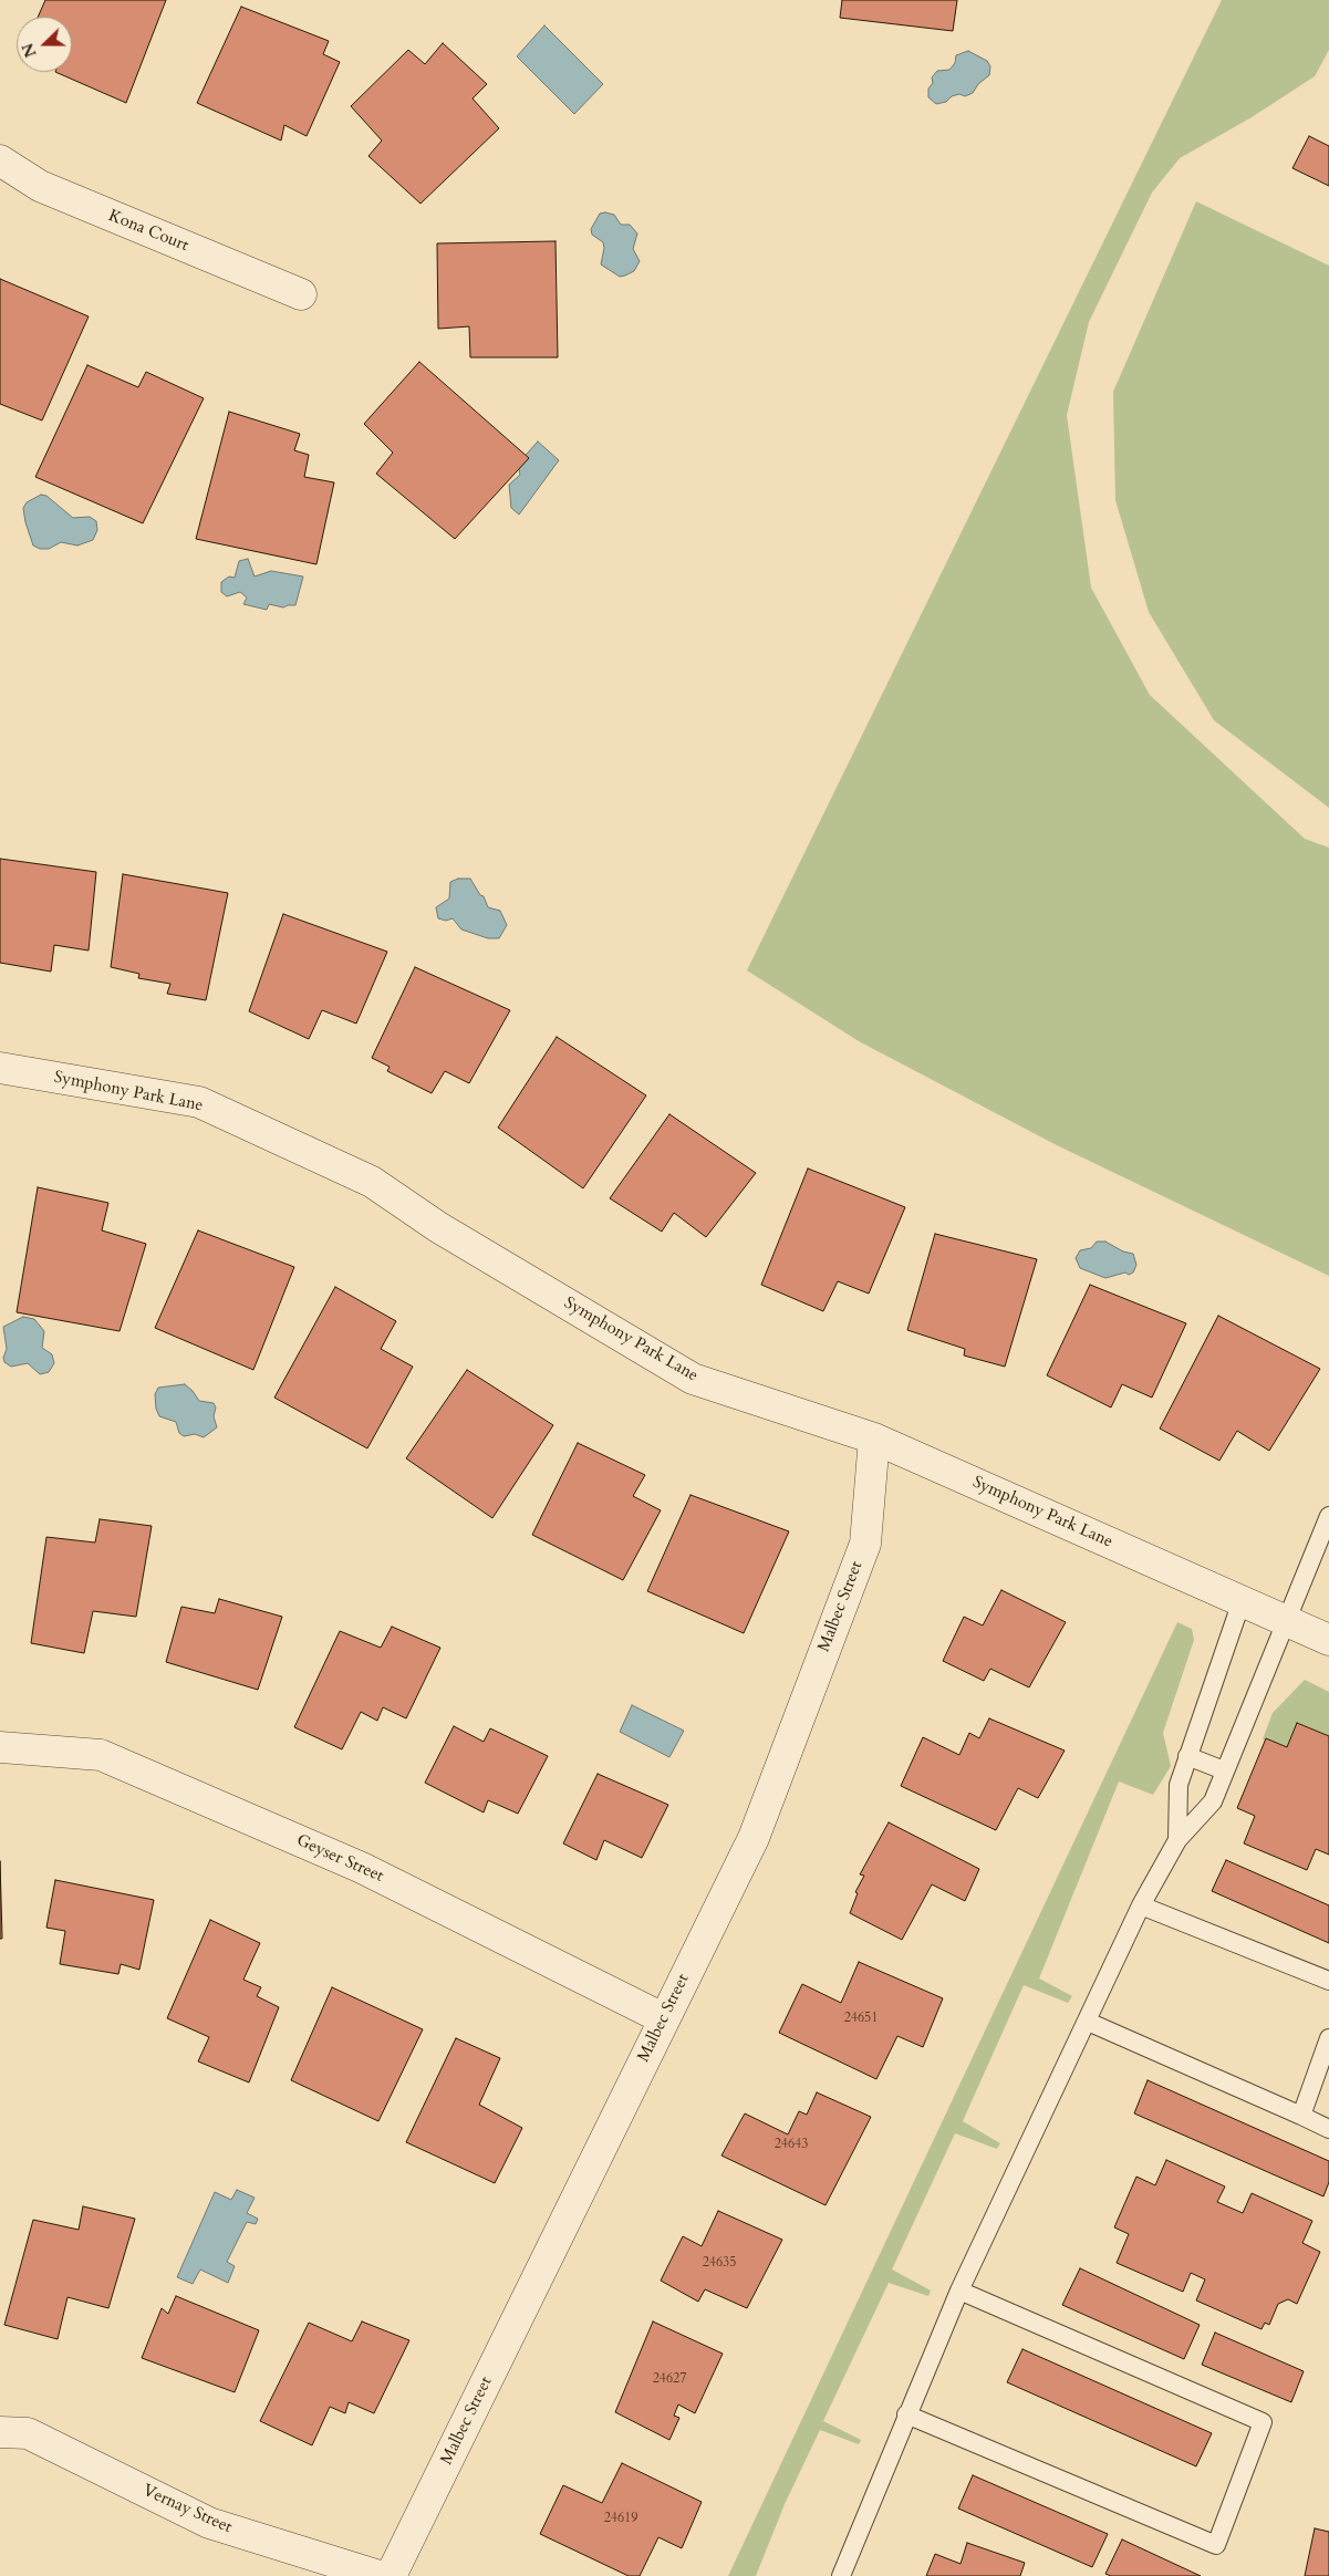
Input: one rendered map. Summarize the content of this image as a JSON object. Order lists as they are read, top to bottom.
{
  "streets": {
    "street": [
      "Kona Court",
      "Symphony Park Lane",
      "Malbec Street",
      "Geyser Street",
      "Vernay Street"
    ]
  },
  "crossings": [
    ["Symphony Park Lane", "Malbec Street"],
    ["Malbec Street", "Geyser Street"]
  ],
  "house_numbers": [
    "24651",
    "24643",
    "24635",
    "24627",
    "24619"
  ],
  "north": "left"
}
